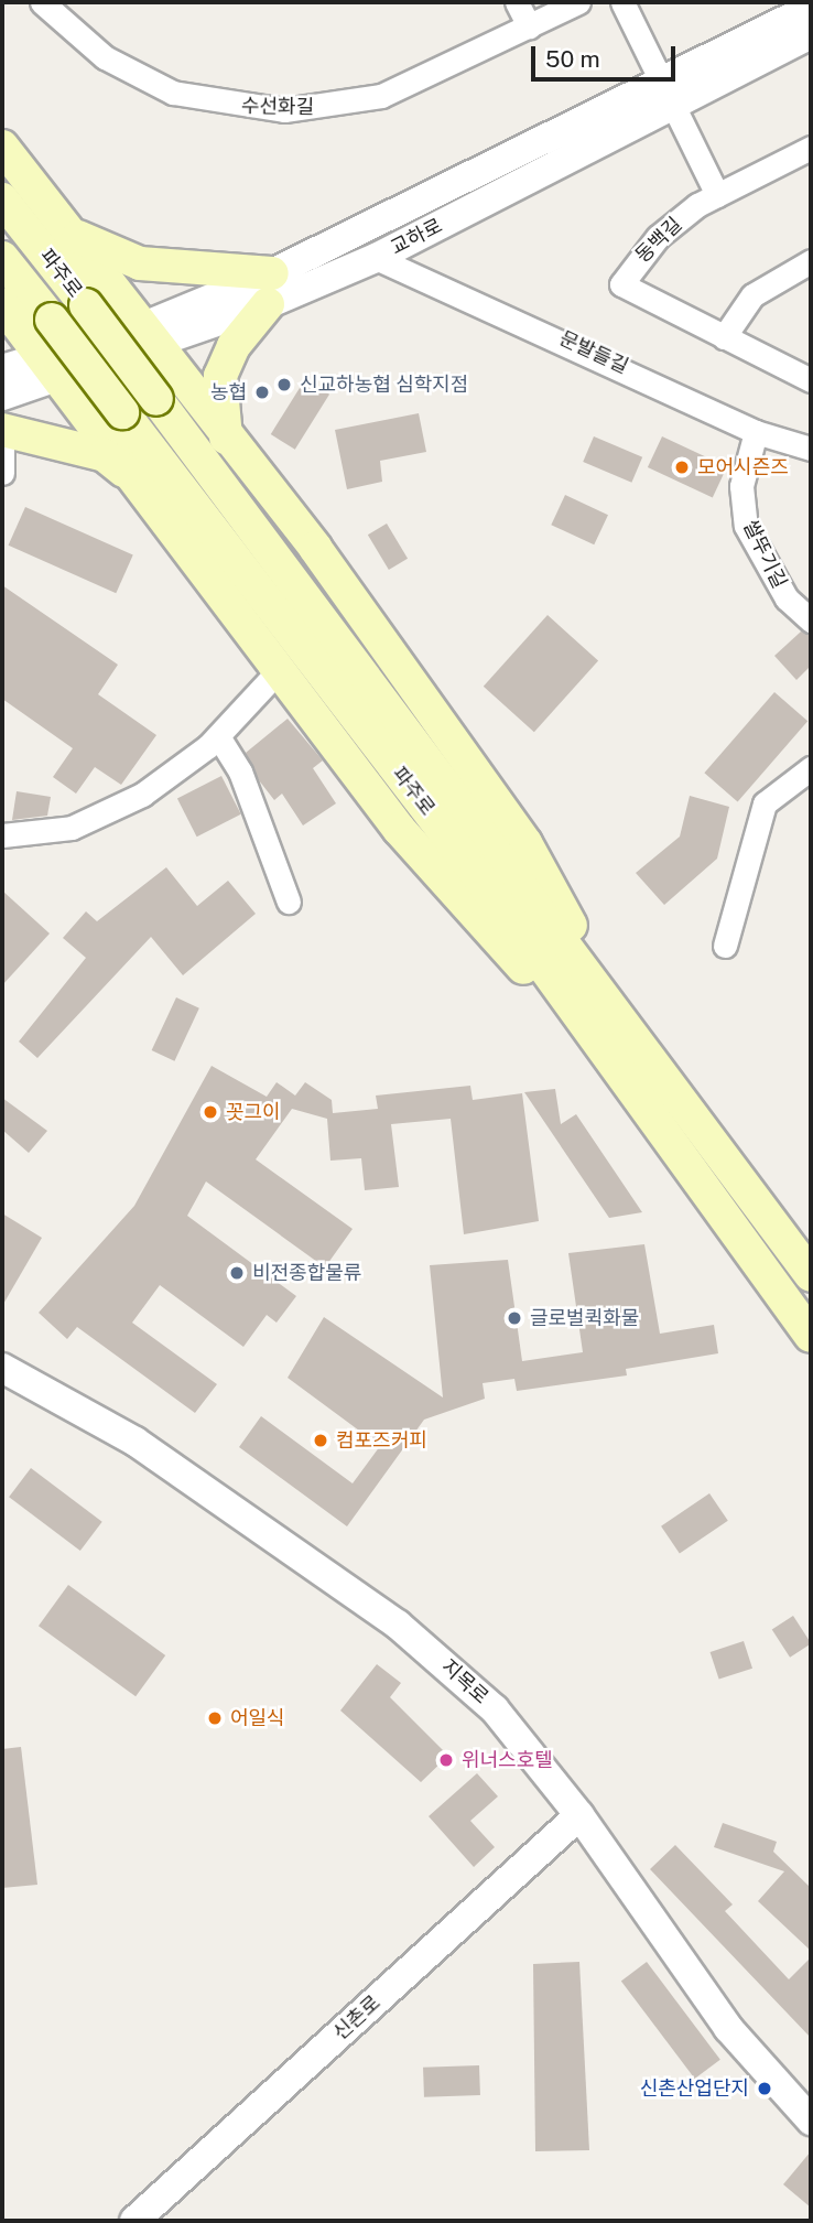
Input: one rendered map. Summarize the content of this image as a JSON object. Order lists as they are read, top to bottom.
{
  "streets": {
    "main road": ["파주로"],
    "street": [
      "수선화길",
      "교하로",
      "동백길",
      "문발들길",
      "쌀뚜기길",
      "지목로",
      "신촌로"
    ]
  },
  "crossings": [
    ["교하로", "문발들길"],
    ["문발들길", "쌀뚜기길"],
    ["지목로", "신촌로"]
  ],
  "places": [
    "신교하농협 심학지점",
    "농협",
    "모어시즌즈",
    "꼿그이",
    "비전종합물류",
    "글로벌퀵화물",
    "컴포즈커피",
    "어일식",
    "위너스호텔",
    "신촌산업단지"
  ],
  "scale_bar": "50 m"
}
